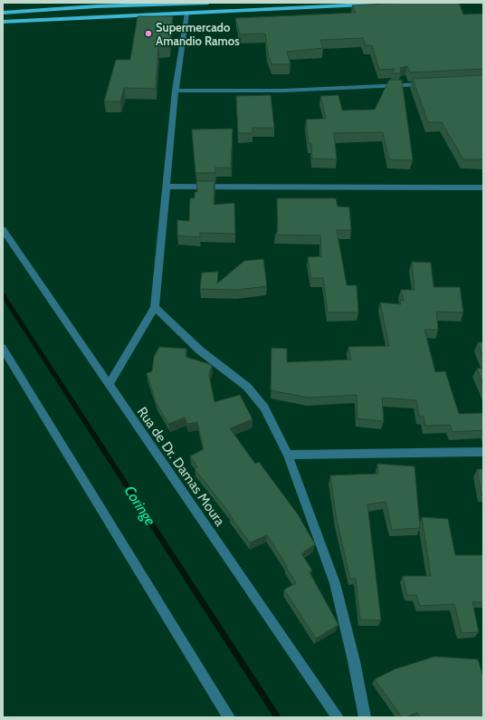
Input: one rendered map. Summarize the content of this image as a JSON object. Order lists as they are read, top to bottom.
{
  "streets": {
    "street": ["Rua de Dr. Damas Moura"]
  },
  "water": ["Coringe"],
  "places": ["Supermercado Amandio Ramos"]
}
